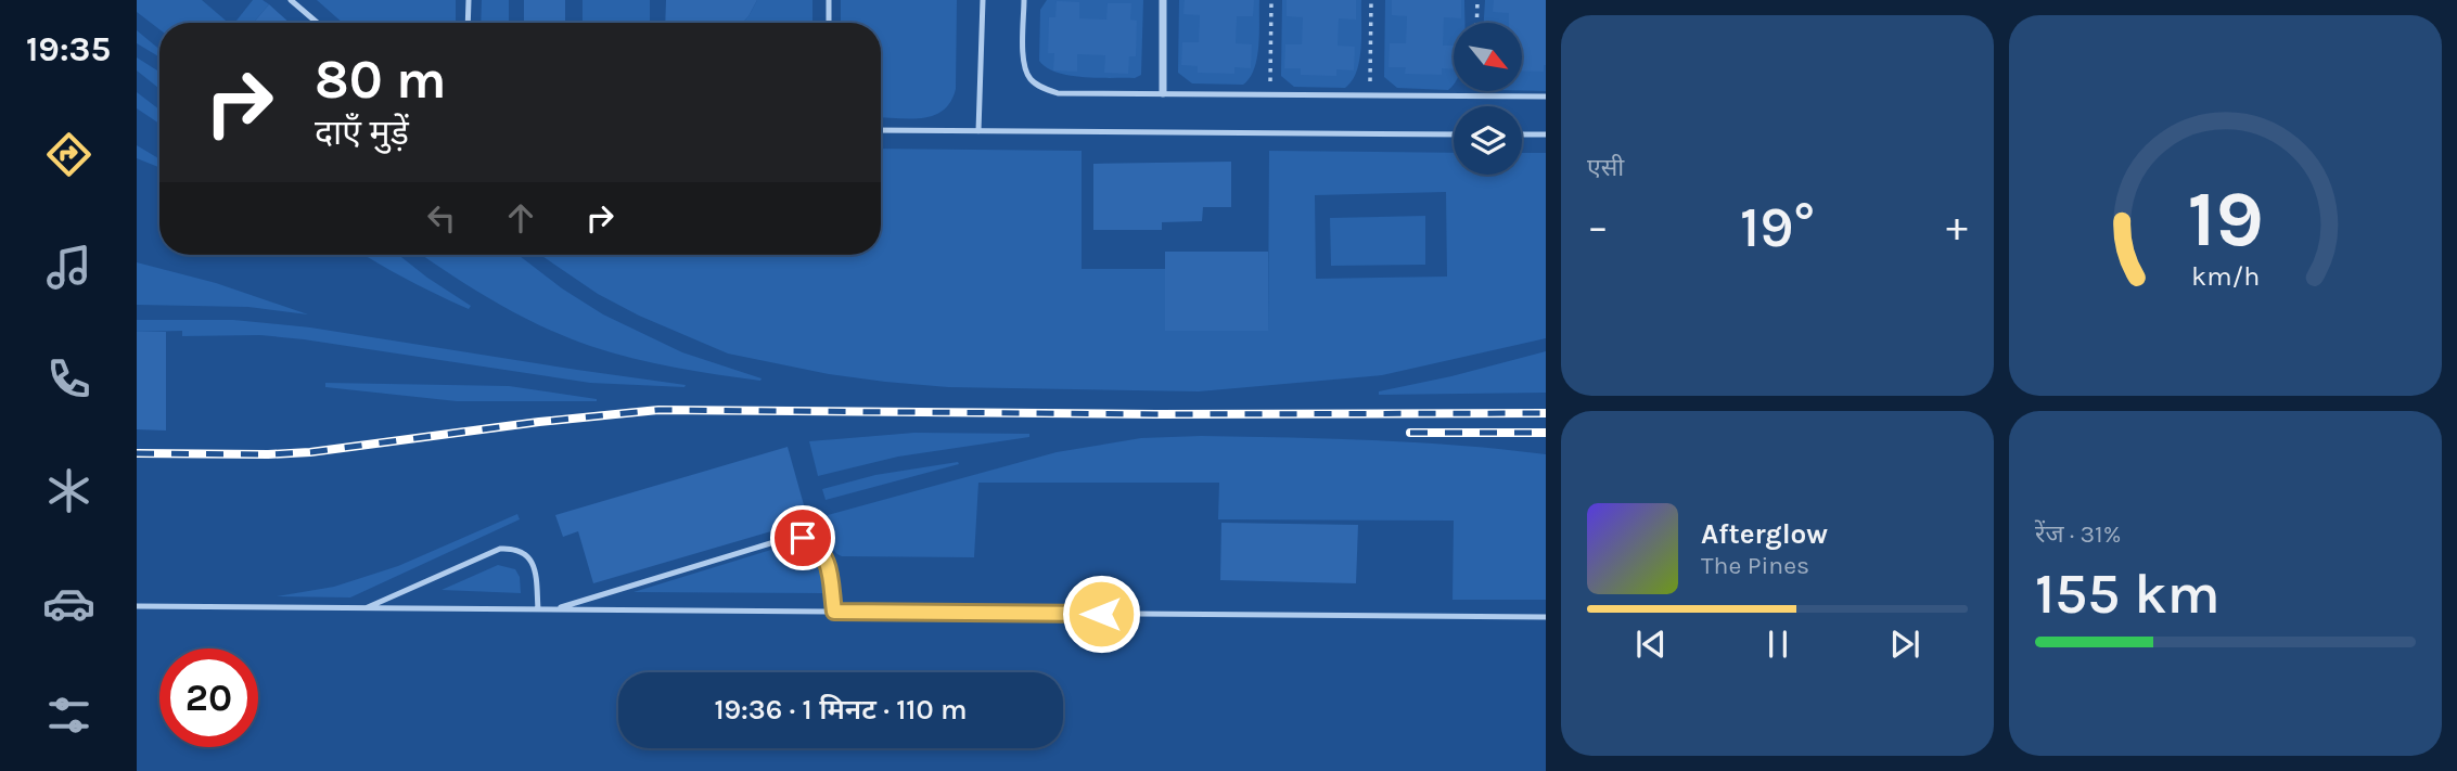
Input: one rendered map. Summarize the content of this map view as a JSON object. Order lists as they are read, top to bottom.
{
  "north": "bottom right",
  "page": {
    "tabs": "19:35",
    "tile": [
      "एसी",
      ["रेंज · 31%", "155 km"]
    ],
    "turn": ["80 m", "दाएँ मुड़ें"],
    "heat": ["−", "19°", "+"],
    "song": ["Afterglow", "The Pines"],
    "limit": "20",
    "trip": "19:36 · 1 मिनट · 110 m",
    "gauge": ["19", "km/h"]
  }
}
